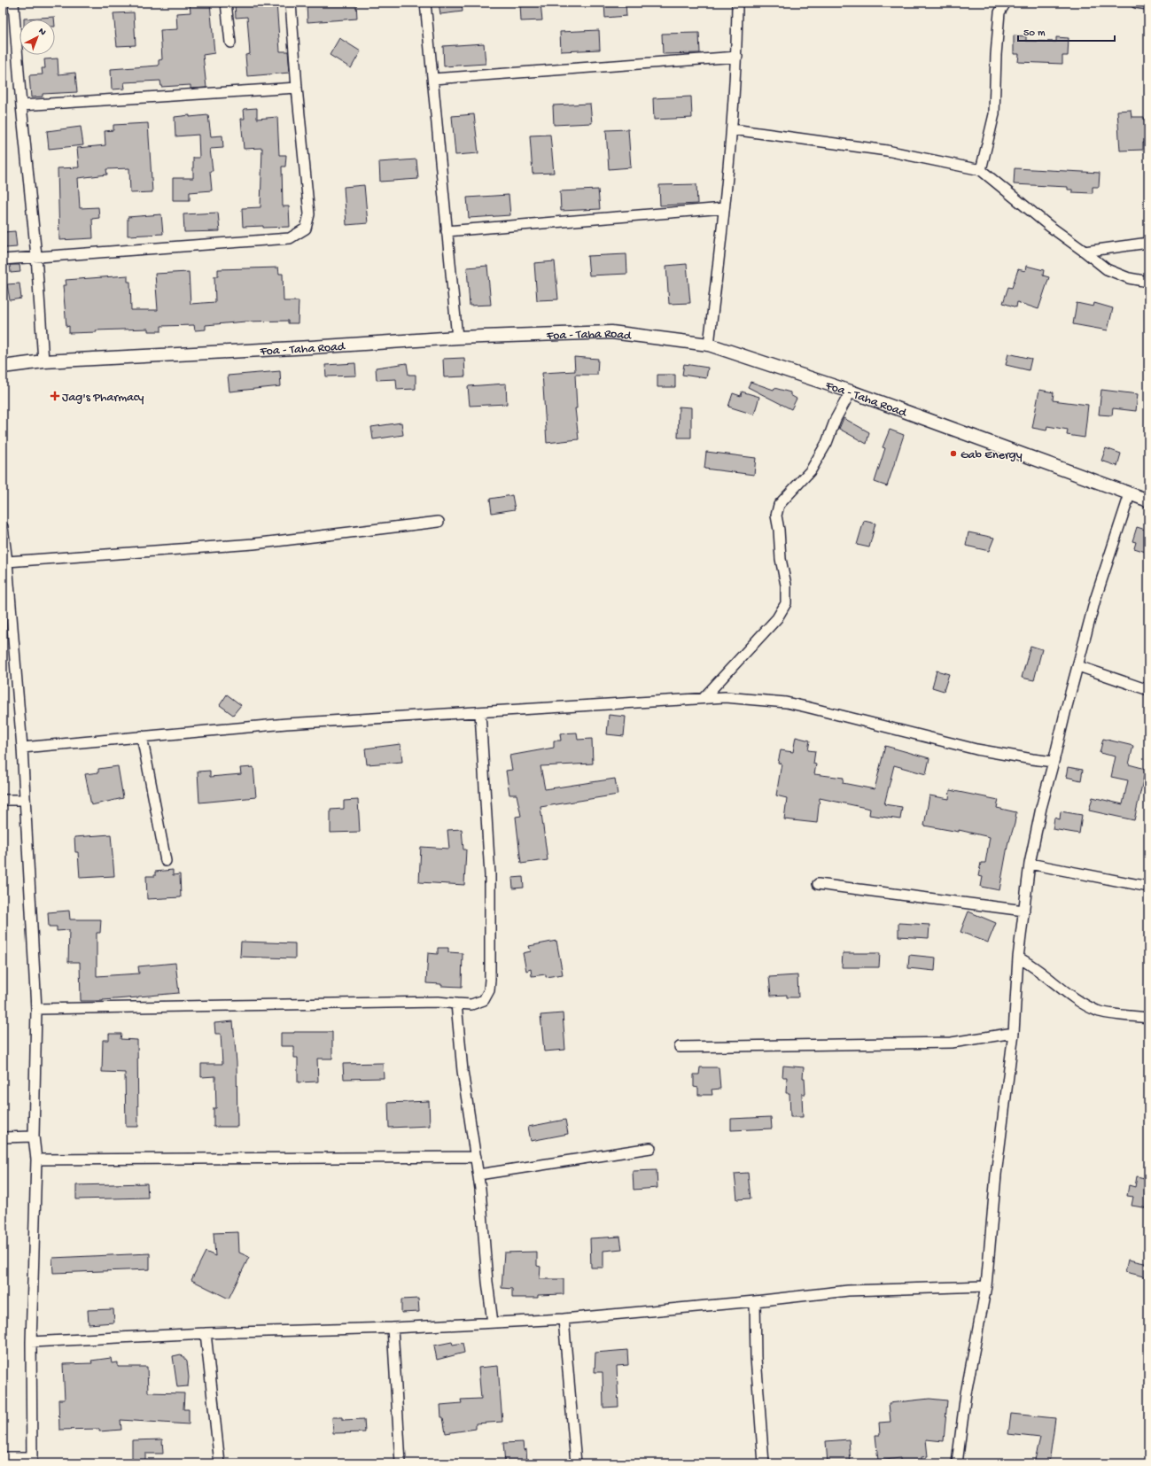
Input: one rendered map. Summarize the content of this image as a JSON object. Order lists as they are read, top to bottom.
{
  "streets": {
    "street": ["Foa - Taha Road"]
  },
  "places": {
    "health": ["Jag's Pharmacy"],
    "other": ["Gab Energy"]
  },
  "scale_bar": "50 m",
  "north": "top right"
}
